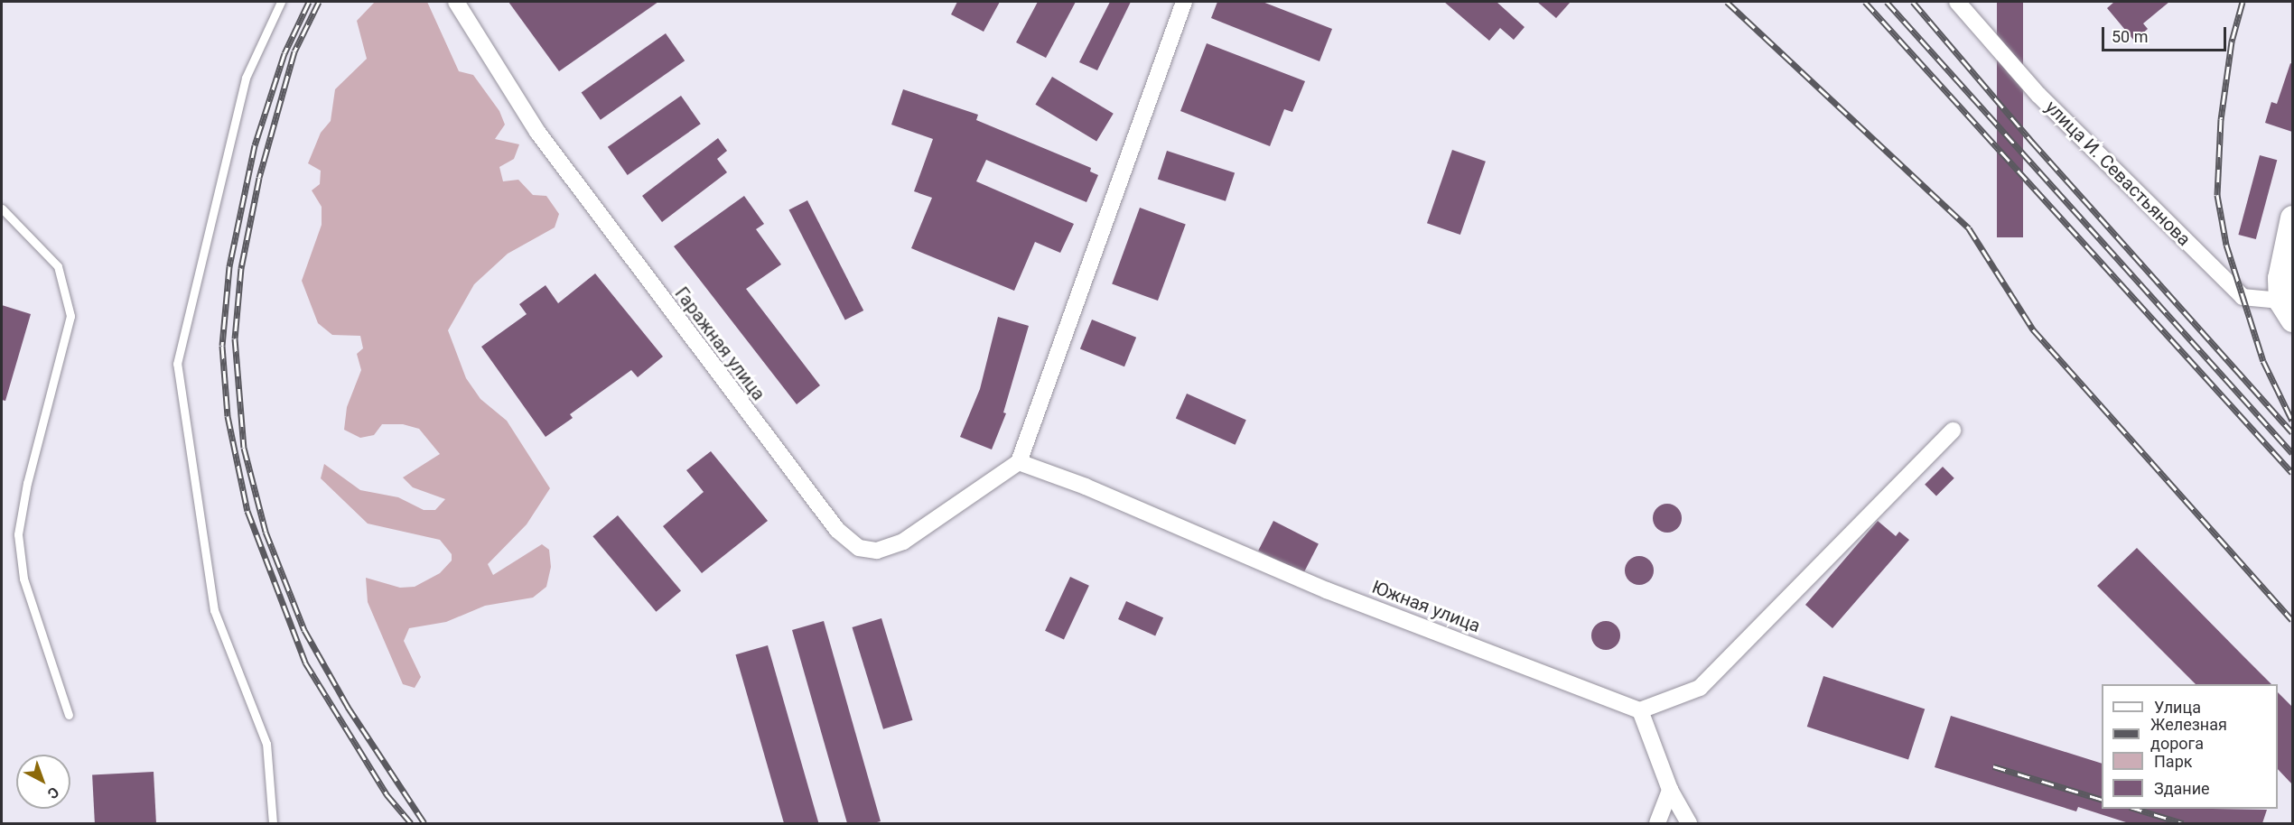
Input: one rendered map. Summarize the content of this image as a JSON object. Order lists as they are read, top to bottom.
{
  "streets": {
    "street": ["улица И. Севастьянова", "Гаражная улица", "Южная улица"]
  },
  "crossings": [
    ["Гаражная улица", "Южная улица"]
  ],
  "legend": [
    "Улица",
    "Железная дорога",
    "Парк",
    "Здание"
  ],
  "scale_bar": "50 m",
  "north": "bottom right"
}
